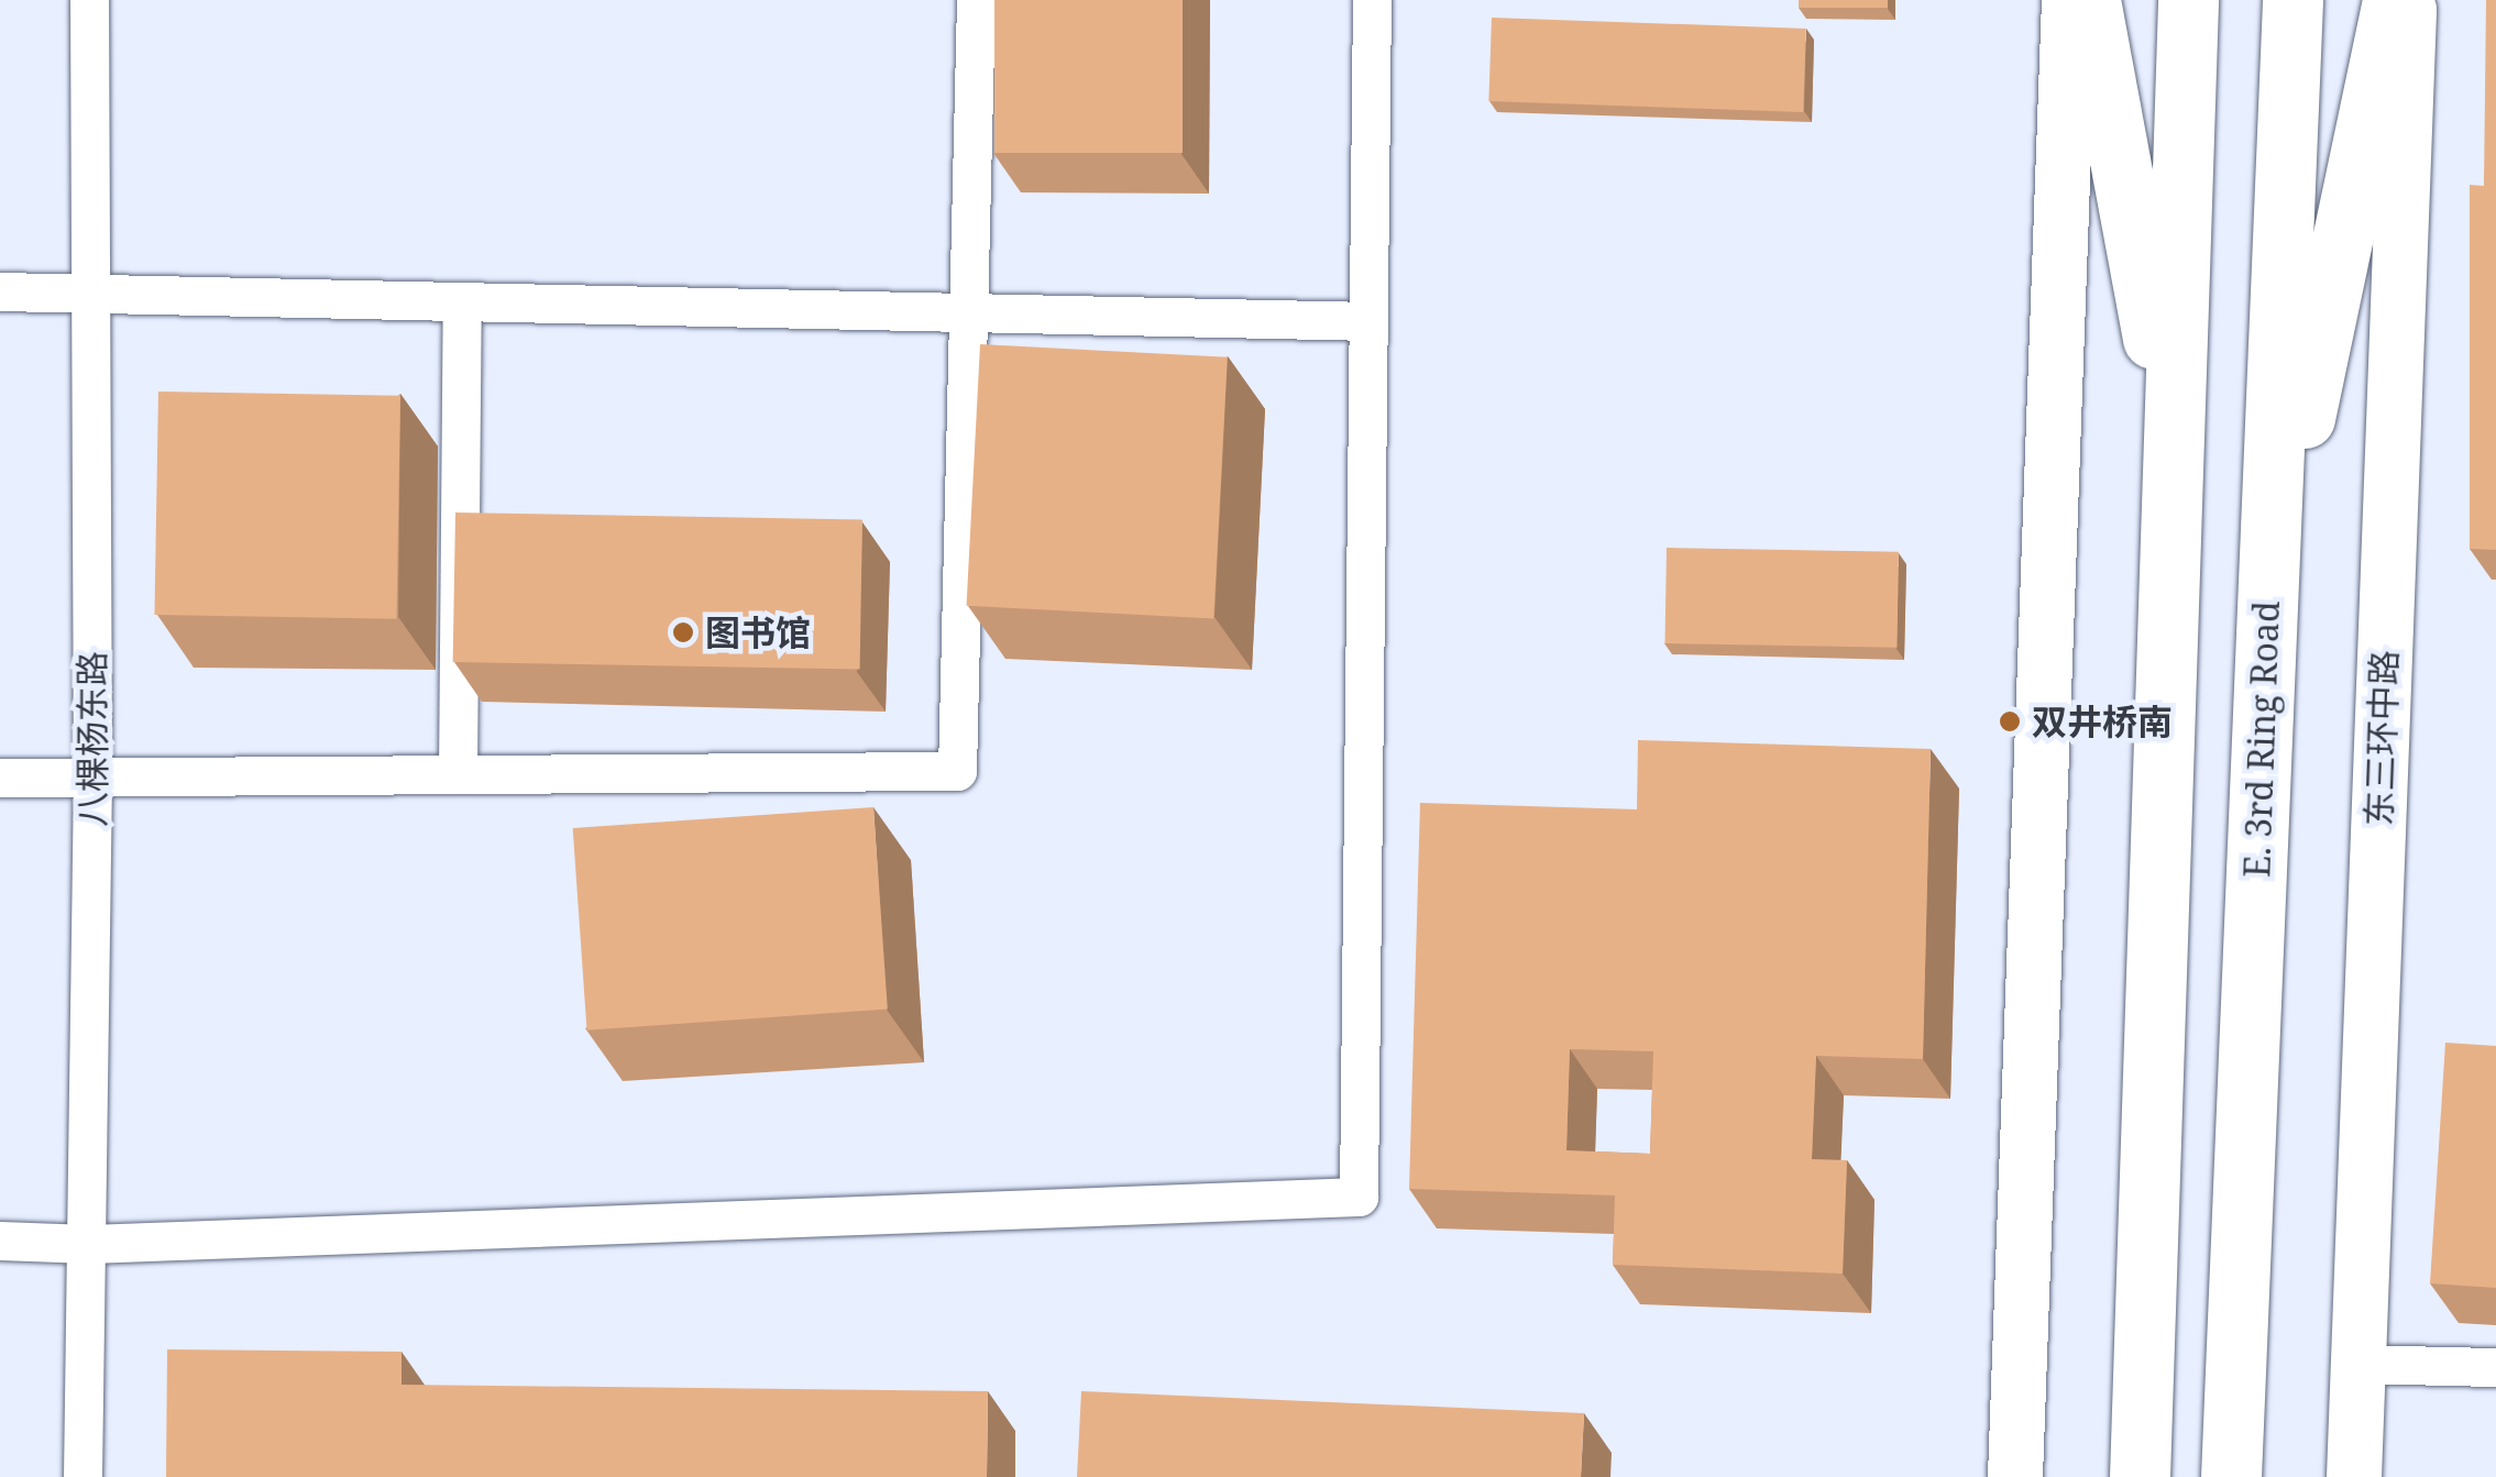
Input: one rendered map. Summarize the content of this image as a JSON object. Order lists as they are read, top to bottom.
{
  "streets": {
    "highway": ["E. 3rd Ring Road"],
    "street": ["东三环中路", "八棵杨东路"]
  },
  "places": ["图书馆", "双井桥南"]
}
